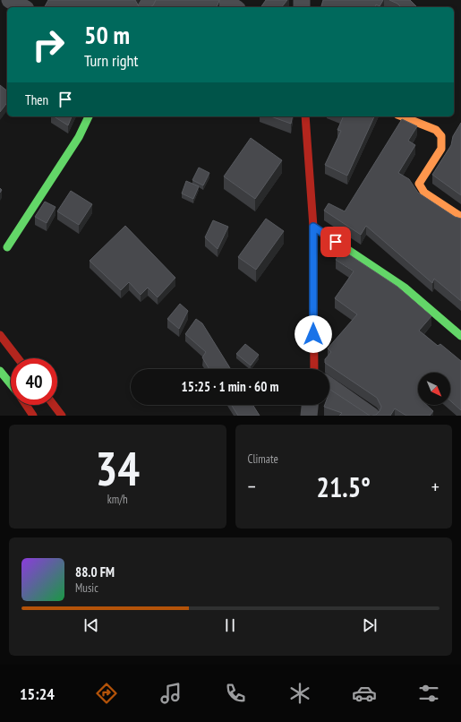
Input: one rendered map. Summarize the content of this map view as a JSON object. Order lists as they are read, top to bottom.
{
  "north": "bottom right",
  "page": {
    "turn": ["50 m", "Turn right"],
    "then": "Then",
    "limit": "40",
    "trip": "15:25 · 1 min · 60 m",
    "tile": [
      ["34", "km/h"],
      "Climate"
    ],
    "heat": ["−", "21.5°", "+"],
    "song": ["88.0 FM", "Music"],
    "tabs": "15:24"
  }
}
